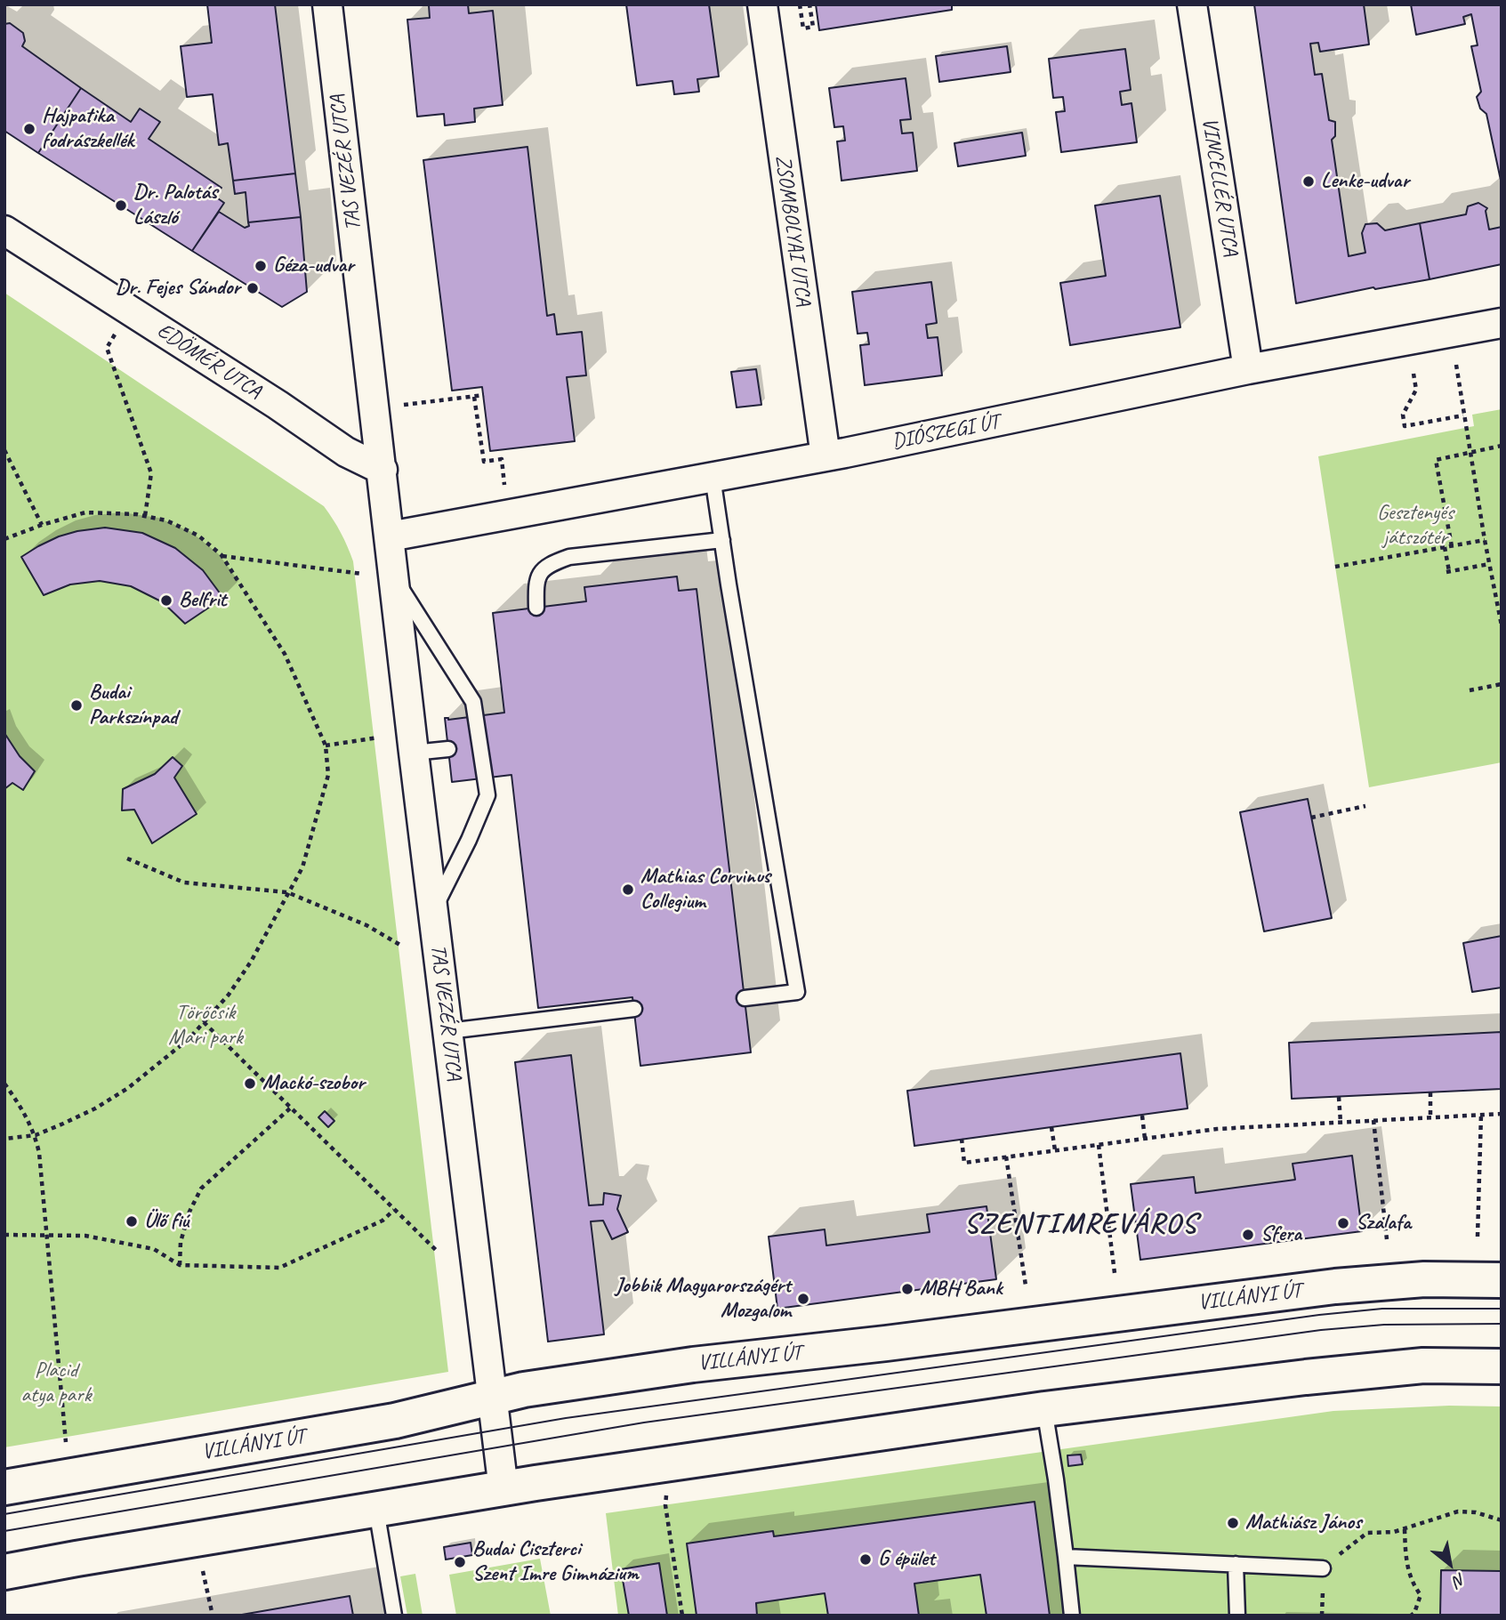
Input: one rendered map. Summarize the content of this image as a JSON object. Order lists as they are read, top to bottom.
{
  "streets": {
    "street": [
      "TAS VEZÉR UTCA",
      "VINCELLÉR UTCA",
      "ZSOMBOLYAI UTCA",
      "EDÖMÉR UTCA",
      "DIÓSZEGI ÚT",
      "VILLÁNYI ÚT"
    ]
  },
  "crossings": [
    ["TAS VEZÉR UTCA", "EDÖMÉR UTCA"],
    ["TAS VEZÉR UTCA", "DIÓSZEGI ÚT"],
    ["TAS VEZÉR UTCA", "VILLÁNYI ÚT"],
    ["VINCELLÉR UTCA", "DIÓSZEGI ÚT"],
    ["ZSOMBOLYAI UTCA", "DIÓSZEGI ÚT"]
  ],
  "districts": ["SZENTIMREVÁROS"],
  "parks": ["Gesztenyés játszótér", "Törőcsik Mari park", "Placid atya park"],
  "places": [
    "Hajpatika fodrászkellék",
    "Lenke-udvar",
    "Dr. Palotás László",
    "Géza-udvar",
    "Dr. Fejes Sándor",
    "Belfrit",
    "Budai Parkszínpad",
    "Mathias Corvinus Collegium",
    "Mackó-szobor",
    "Ülő fiú",
    "Szalafa",
    "Sfera",
    "MBH Bank",
    "Jobbik Magyarországért Mozgalom",
    "Mathiász János",
    "G épület",
    "Budai Ciszterci Szent Imre Gimnázium"
  ],
  "north": "bottom right"
}
